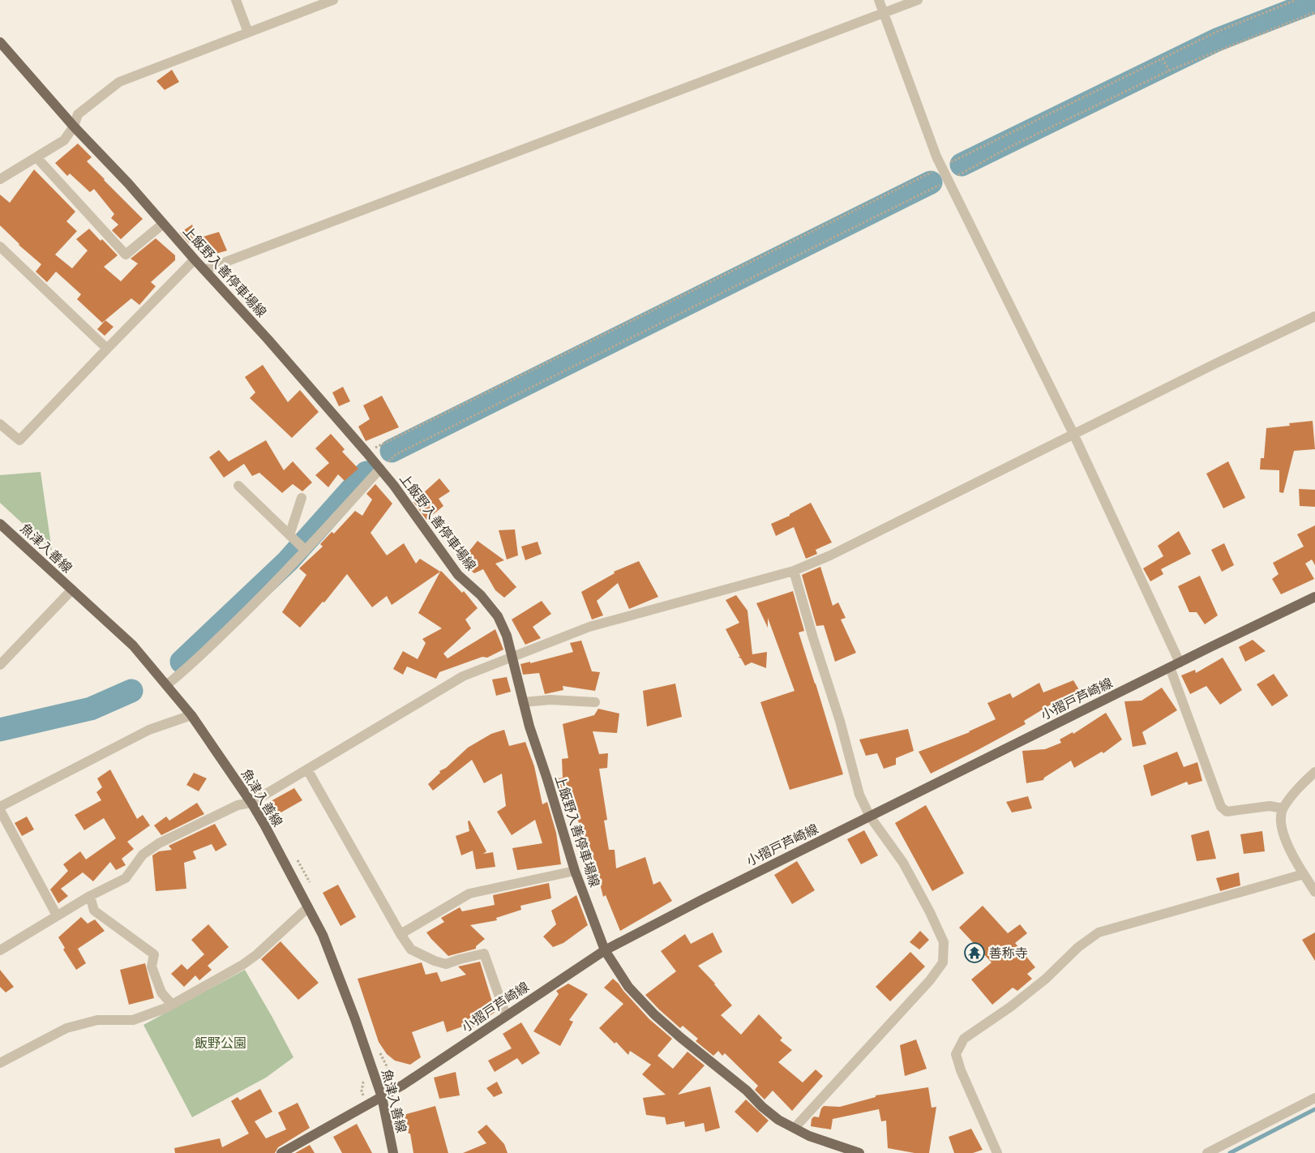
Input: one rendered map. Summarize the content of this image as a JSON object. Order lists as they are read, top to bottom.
{
  "streets": {
    "main road": ["上飯野入善停車場線", "魚津入善線", "小摺戸芦崎線"]
  },
  "crossings": [
    ["上飯野入善停車場線", "小摺戸芦崎線"],
    ["魚津入善線", "小摺戸芦崎線"]
  ],
  "parks": ["飯野公園"],
  "places": {
    "temple": ["善称寺"]
  }
}
